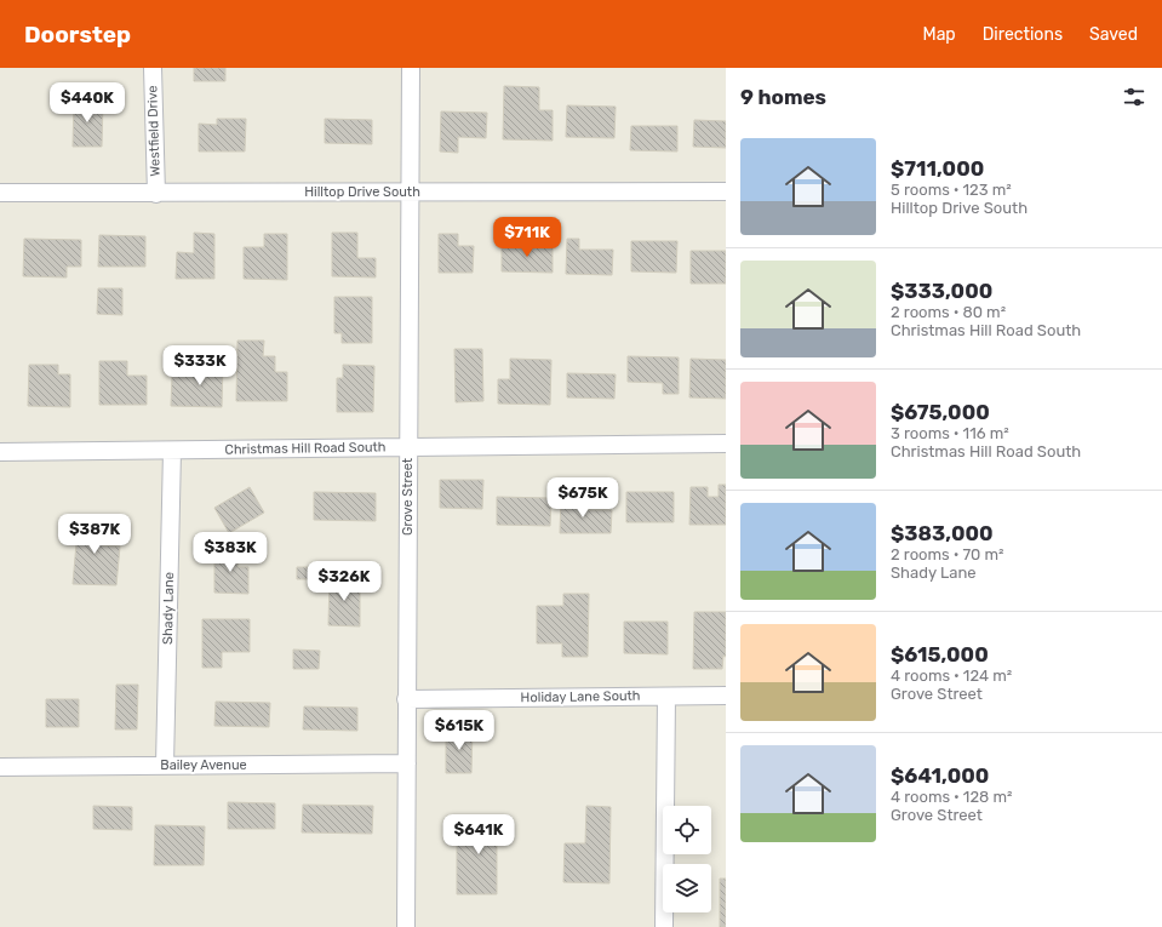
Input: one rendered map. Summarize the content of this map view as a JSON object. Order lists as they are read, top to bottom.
{
  "streets": {
    "street": [
      "Westfield Drive",
      "Hilltop Drive South",
      "Christmas Hill Road South",
      "Grove Street",
      "Shady Lane",
      "Holiday Lane South",
      "Bailey Avenue"
    ]
  },
  "crossings": [
    ["Westfield Drive", "Hilltop Drive South"],
    ["Hilltop Drive South", "Grove Street"],
    ["Christmas Hill Road South", "Grove Street"],
    ["Christmas Hill Road South", "Shady Lane"],
    ["Grove Street", "Holiday Lane South"],
    ["Grove Street", "Bailey Avenue"],
    ["Shady Lane", "Bailey Avenue"]
  ],
  "page": {
    "header": "Doorstep",
    "nav": ["Map", "Directions", "Saved"],
    "heading": "9 homes",
    "price": [
      "$440K",
      "$711K",
      "$333K",
      "$675K",
      "$387K",
      "$383K",
      "$326K",
      "$615K",
      "$641K"
    ],
    "list": [
      {
        "name": "$711,000",
        "note": "5 rooms · 123 m² · Hilltop Drive South"
      },
      {
        "name": "$333,000",
        "note": "2 rooms · 80 m² · Christmas Hill Road South"
      },
      {
        "name": "$675,000",
        "note": "3 rooms · 116 m² · Christmas Hill Road South"
      },
      {
        "name": "$383,000",
        "note": "2 rooms · 70 m² · Shady Lane"
      },
      {
        "name": "$615,000",
        "note": "4 rooms · 124 m² · Grove Street"
      },
      {
        "name": "$641,000",
        "note": "4 rooms · 128 m² · Grove Street"
      }
    ]
  }
}
